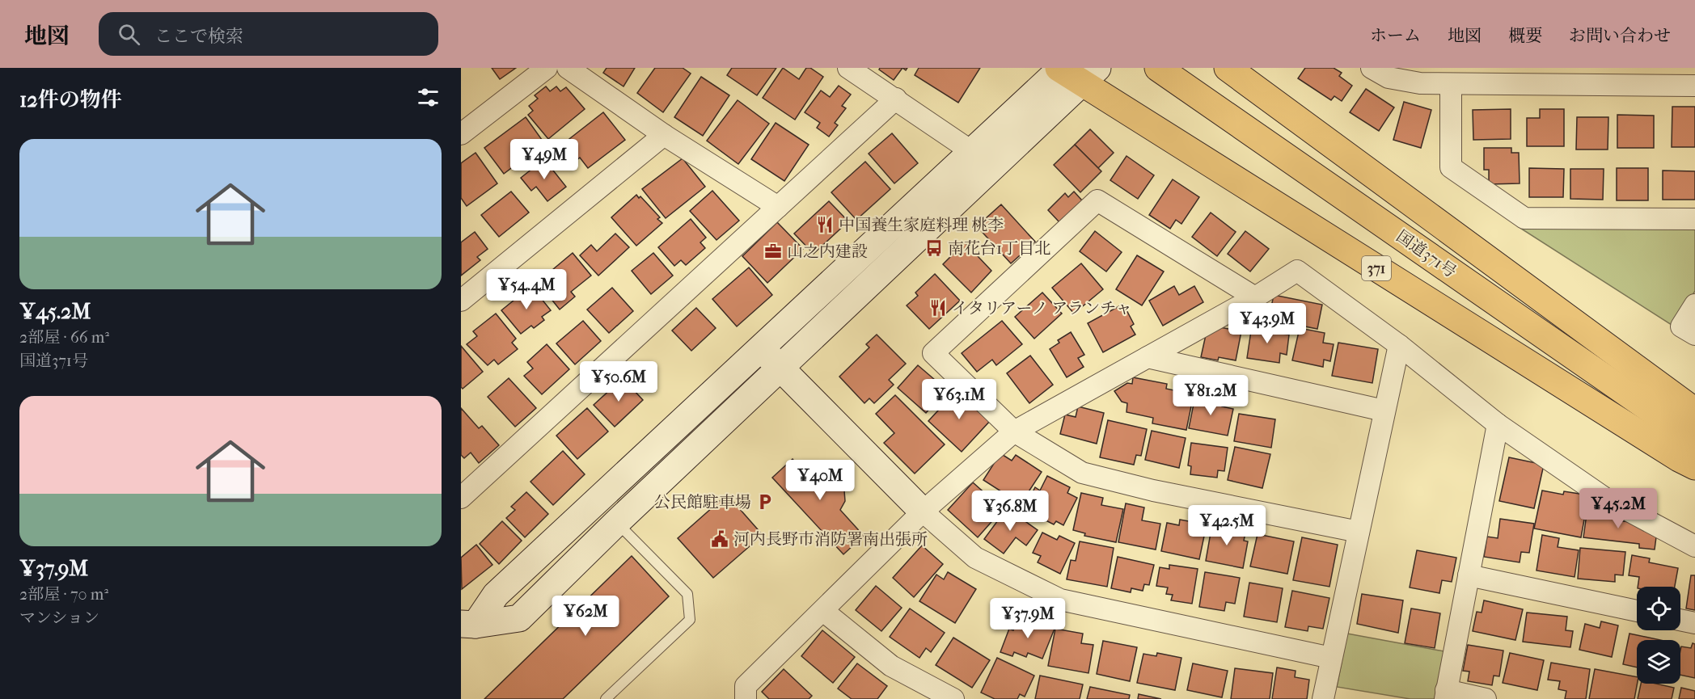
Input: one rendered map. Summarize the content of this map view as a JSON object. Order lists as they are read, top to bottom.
{
  "streets": {
    "highway": ["国道371号", "371"]
  },
  "places": {
    "restaurant": ["中国養生家庭料理 桃李", "イタリアーノ アランチャ"],
    "bus stop": ["南花台1丁目北"],
    "office": ["山之内建設"],
    "parking": ["公民館駐車場"],
    "public building": ["河内長野市消防署南出張所"]
  },
  "page": {
    "header": "地図",
    "search": "ここで検索",
    "nav": [
      "ホーム",
      "地図",
      "概要",
      "お問い合わせ"
    ],
    "heading": "12件の物件",
    "list": [
      {
        "name": "¥45.2M",
        "note": "2部屋 · 66 m² · 国道371号"
      },
      {
        "name": "¥37.9M",
        "note": "2部屋 · 70 m² · マンション"
      }
    ],
    "price": [
      "¥49M",
      "¥54.4M",
      "¥43.9M",
      "¥50.6M",
      "¥81.2M",
      "¥63.1M",
      "¥40M",
      "¥45.2M",
      "¥36.8M",
      "¥42.5M",
      "¥62M",
      "¥37.9M"
    ]
  }
}
